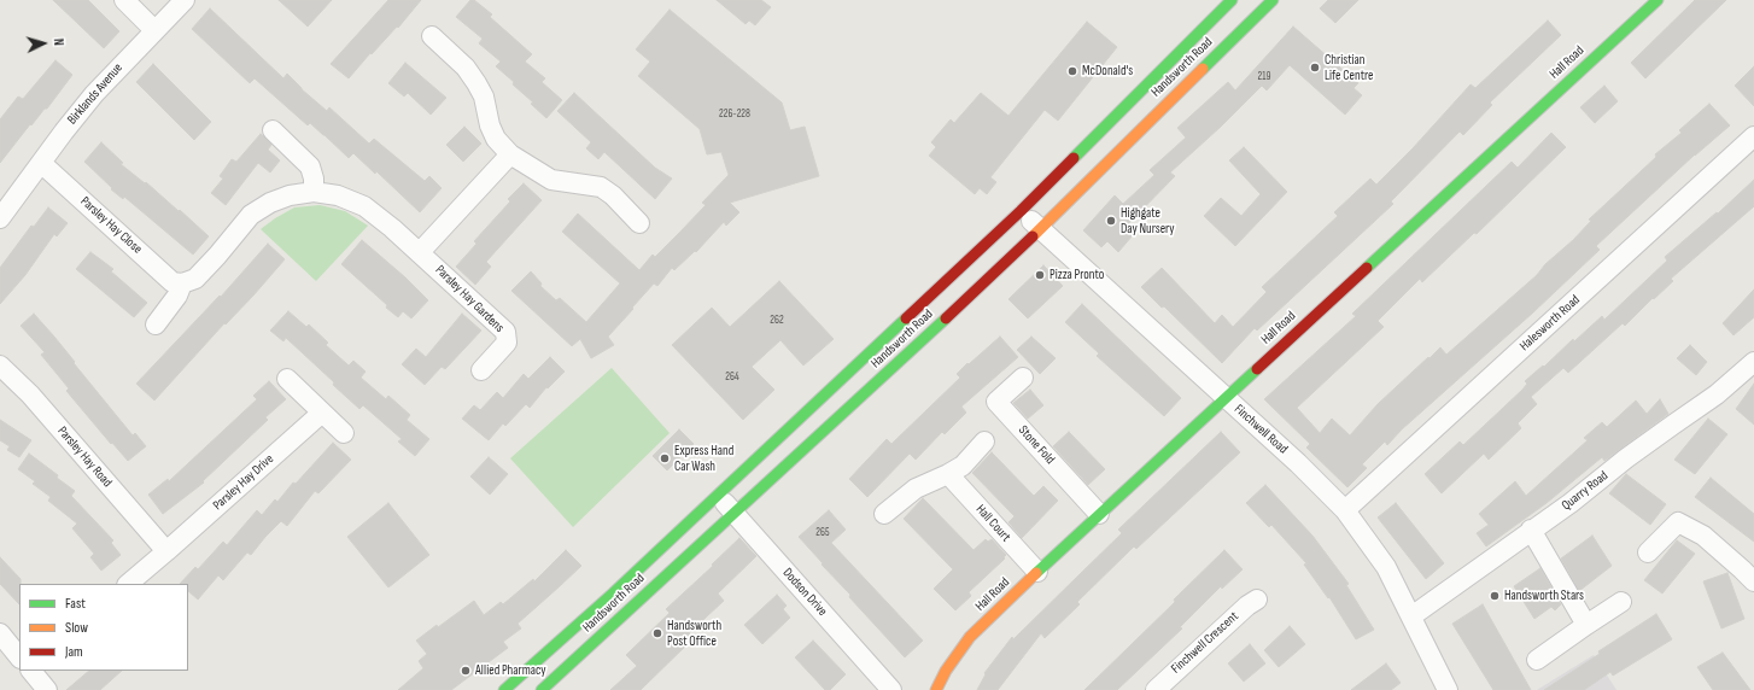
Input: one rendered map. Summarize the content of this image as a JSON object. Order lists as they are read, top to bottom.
{
  "streets": {
    "main road": ["Hall Road", "Handsworth Road"],
    "street": [
      "Birklands Avenue",
      "Parsley Hay Close",
      "Parsley Hay Gardens",
      "Halesworth Road",
      "Finchwell Road",
      "Stone Fold",
      "Parsley Hay Road",
      "Parsley Hay Drive",
      "Quarry Road",
      "Hall Court",
      "Dodson Drive",
      "Finchwell Crescent"
    ]
  },
  "crossings": [
    ["Hall Road", "Finchwell Road"],
    ["Hall Road", "Stone Fold"],
    ["Hall Road", "Hall Court"],
    ["Handsworth Road", "Finchwell Road"],
    ["Handsworth Road", "Dodson Drive"],
    ["Birklands Avenue", "Parsley Hay Close"],
    ["Parsley Hay Close", "Parsley Hay Gardens"],
    ["Halesworth Road", "Finchwell Road"],
    ["Finchwell Road", "Quarry Road"],
    ["Parsley Hay Road", "Parsley Hay Drive"]
  ],
  "places": [
    "Christian Life Centre",
    "McDonald's",
    "Highgate Day Nursery",
    "Pizza Pronto",
    "Express Hand Car Wash",
    "Handsworth Stars",
    "Handsworth Post Office",
    "Allied Pharmacy"
  ],
  "house_numbers": [
    "219",
    "226-228",
    "262",
    "264",
    "265"
  ],
  "legend": ["Fast", "Slow", "Jam"],
  "north": "right"
}
